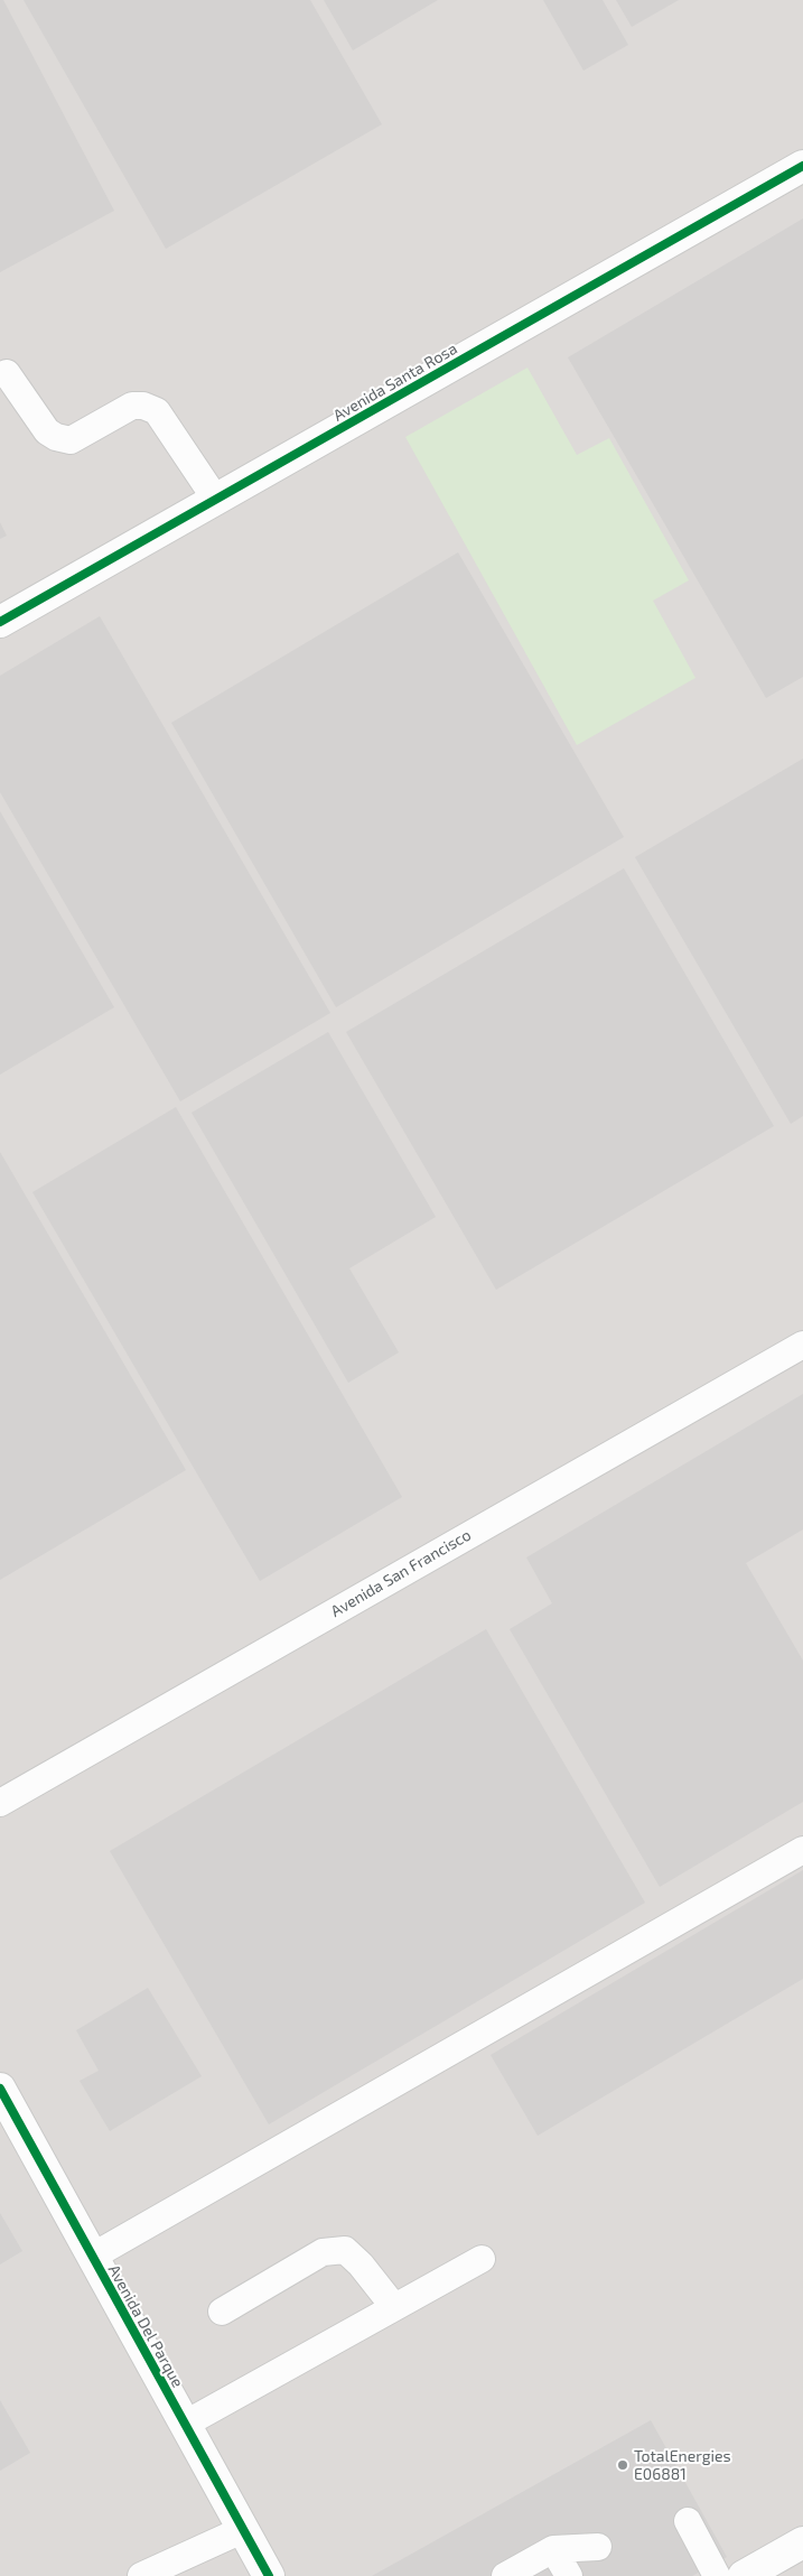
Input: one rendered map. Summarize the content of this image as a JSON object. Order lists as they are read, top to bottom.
{
  "streets": {
    "street": ["Avenida Santa Rosa", "Avenida Del Parque"],
    "lane": ["Avenida San Francisco"]
  },
  "places": ["TotalEnergies E06881"]
}
